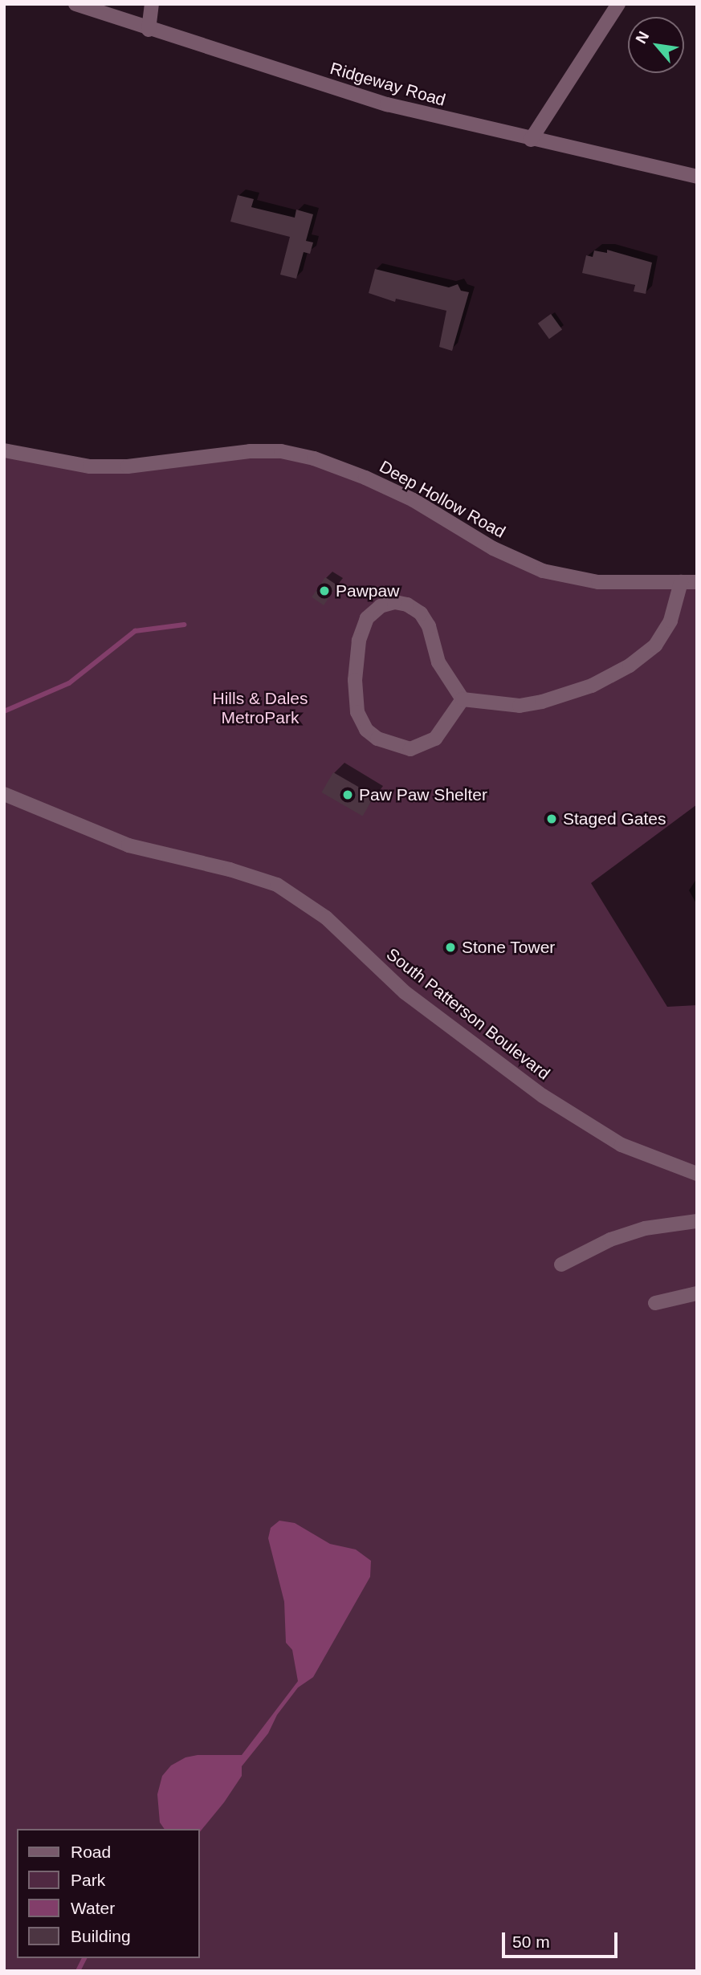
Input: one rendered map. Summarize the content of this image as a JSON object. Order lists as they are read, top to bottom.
{
  "streets": {
    "street": ["Ridgeway Road", "Deep Hollow Road", "South Patterson Boulevard"]
  },
  "parks": ["Hills & Dales MetroPark"],
  "places": [
    "Pawpaw",
    "Paw Paw Shelter",
    "Staged Gates",
    "Stone Tower"
  ],
  "legend": [
    "Road",
    "Park",
    "Water",
    "Building"
  ],
  "scale_bar": "50 m",
  "north": "top left"
}
